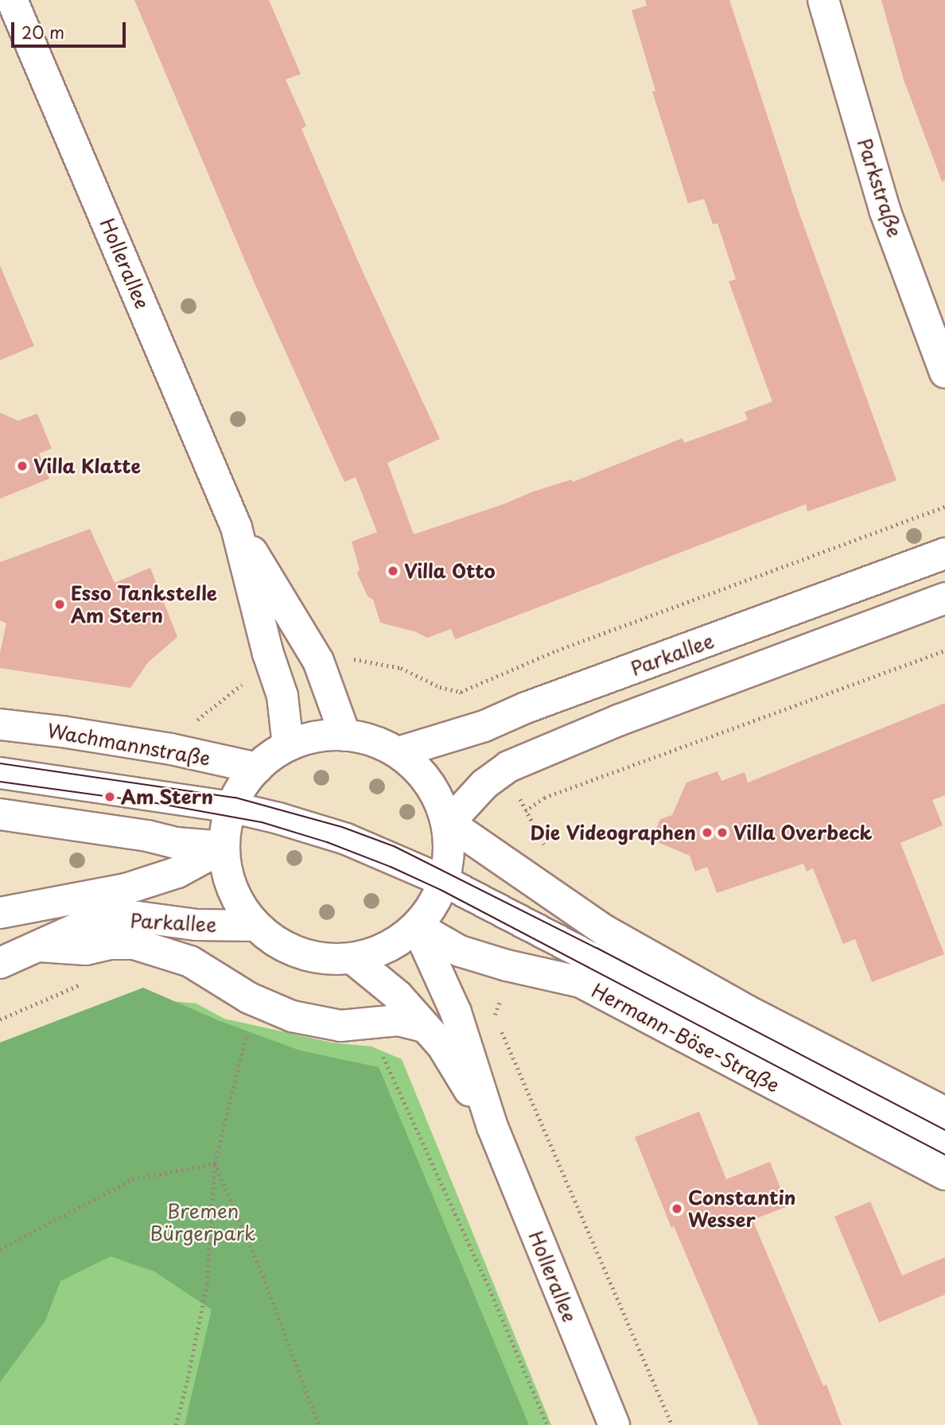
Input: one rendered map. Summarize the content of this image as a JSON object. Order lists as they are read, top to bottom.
{
  "streets": {
    "main road": [
      "Parkstraße",
      "Hollerallee",
      "Parkallee",
      "Wachmannstraße",
      "Hermann-Böse-Straße"
    ]
  },
  "crossings": [
    ["Hollerallee", "Hermann-Böse-Straße"]
  ],
  "parks": ["Bremen Bürgerpark"],
  "places": [
    "Villa Klatte",
    "Villa Otto",
    "Esso Tankstelle Am Stern",
    "Am Stern",
    "Die Videographen",
    "Villa Overbeck",
    "Constantin Wesser"
  ],
  "scale_bar": "20 m"
}
